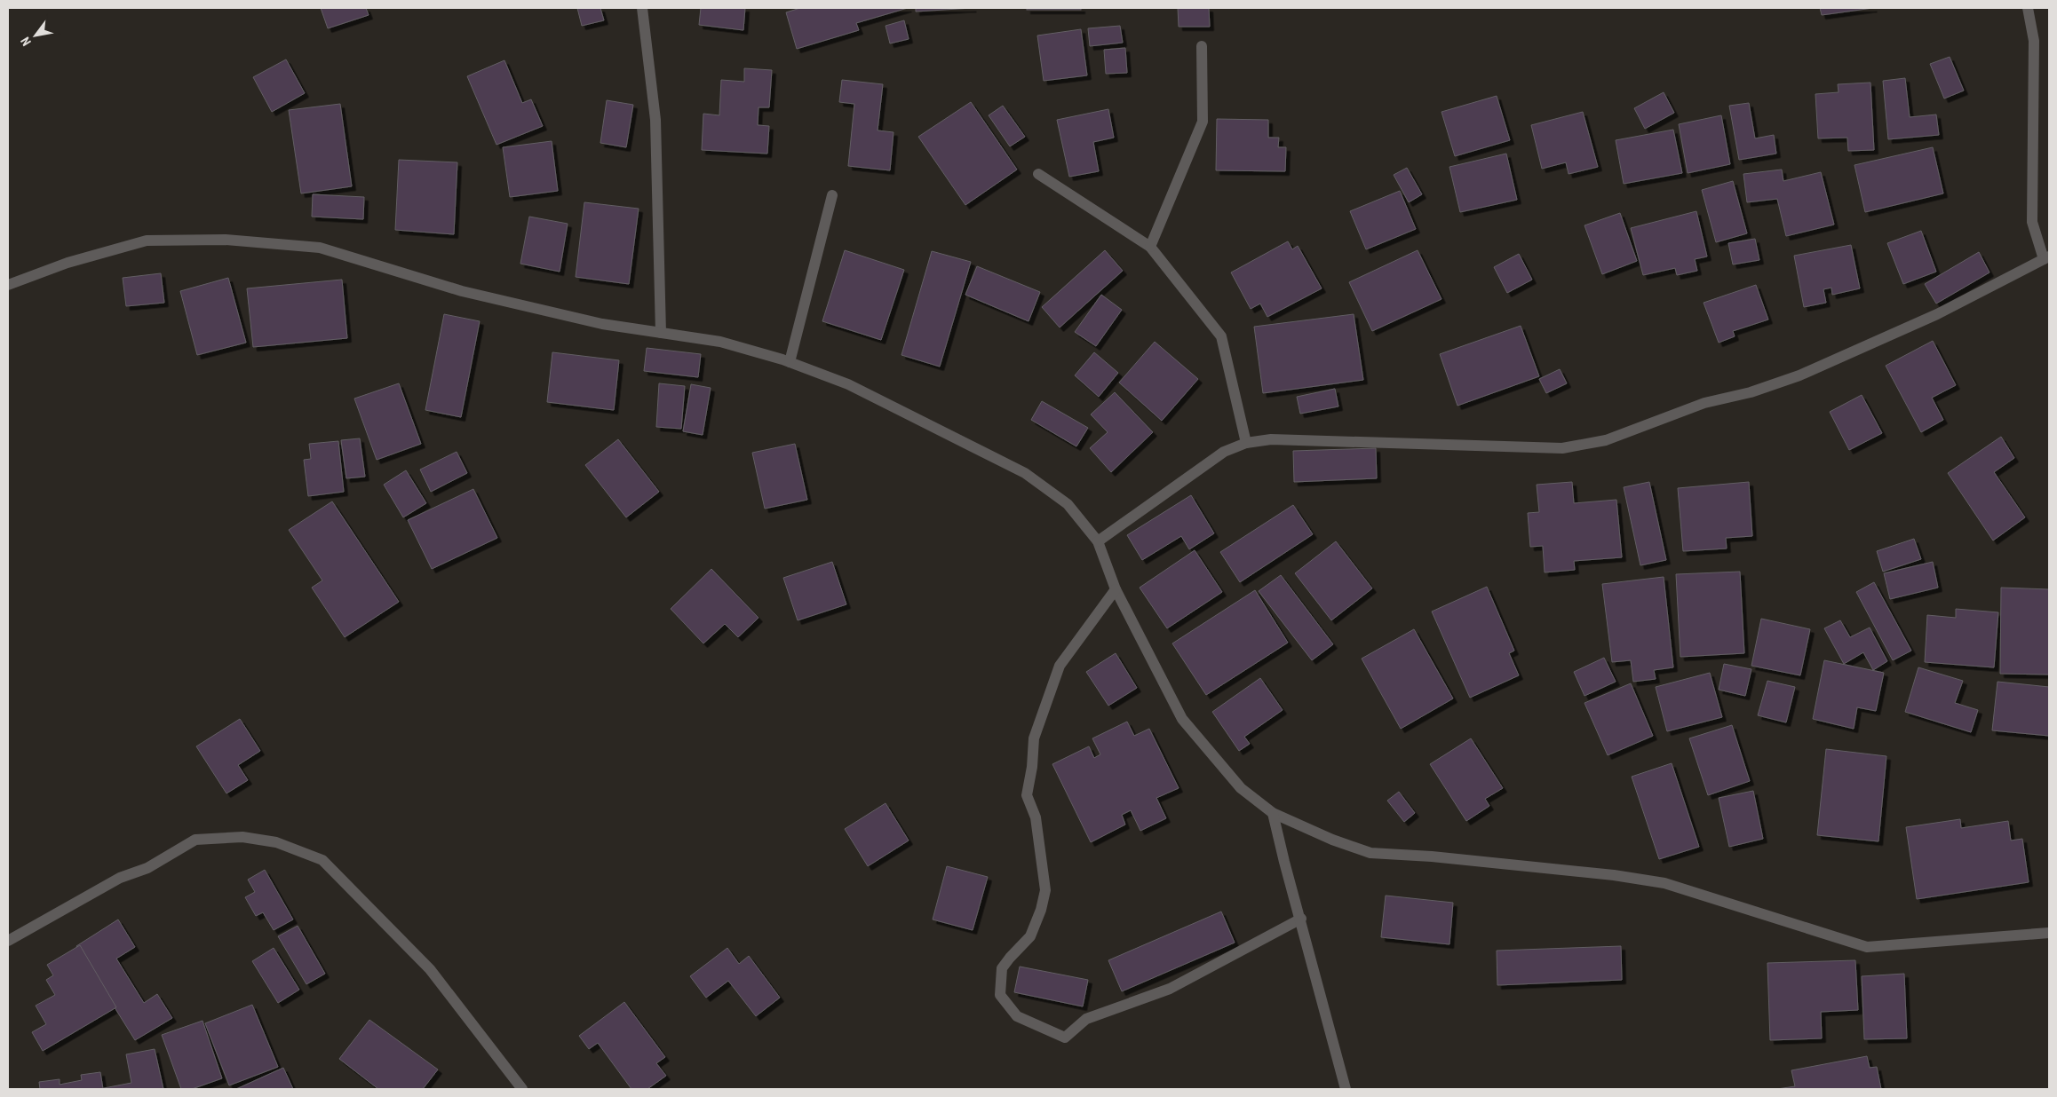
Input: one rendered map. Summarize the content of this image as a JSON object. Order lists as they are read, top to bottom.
{
  "north": "bottom left"
}
